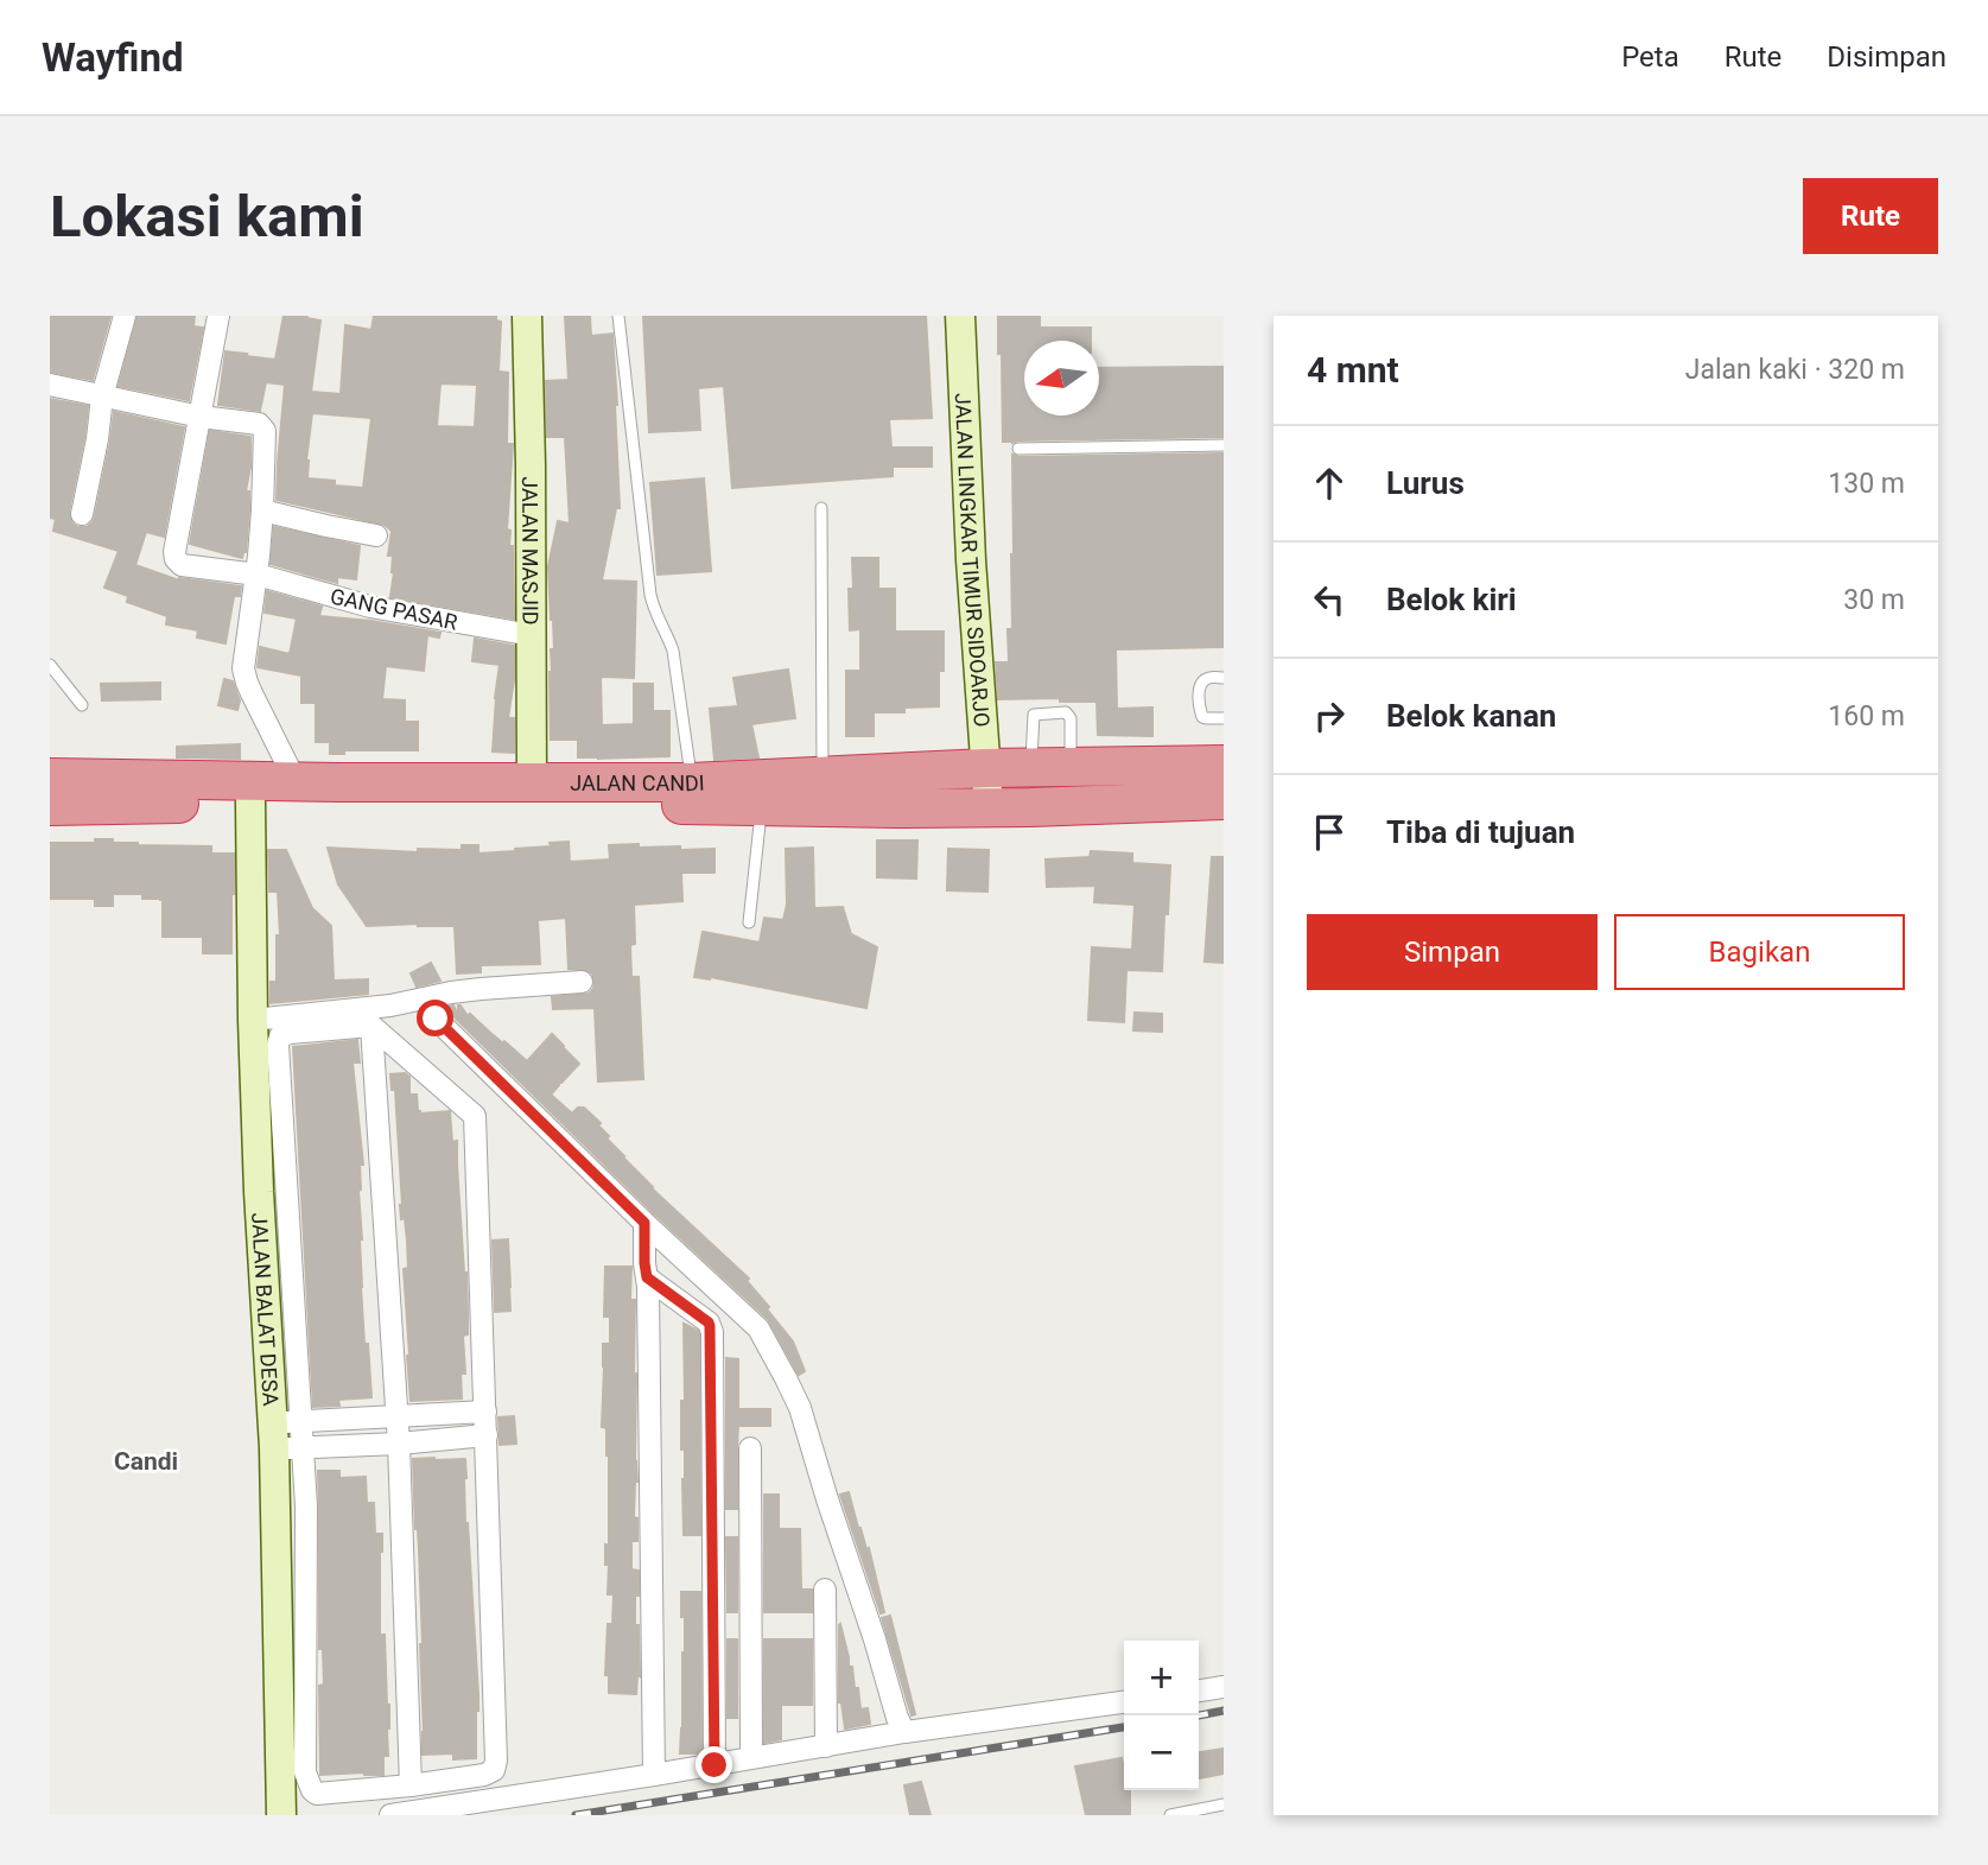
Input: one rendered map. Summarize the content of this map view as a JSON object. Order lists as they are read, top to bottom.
{
  "streets": {
    "highway": ["JALAN CANDI"],
    "street": [
      "JALAN MASJID",
      "JALAN LINGKAR TIMUR SIDOARJO",
      "GANG PASAR",
      "JALAN BALAT DESA"
    ]
  },
  "crossings": [
    ["JALAN MASJID", "GANG PASAR"],
    ["JALAN MASJID", "JALAN CANDI"],
    ["JALAN LINGKAR TIMUR SIDOARJO", "JALAN CANDI"],
    ["JALAN CANDI", "JALAN BALAT DESA"]
  ],
  "districts": ["Candi"],
  "north": "left",
  "page": {
    "header": "Wayfind",
    "nav": ["Peta", "Rute", "Disimpan"],
    "buttons": [
      "Rute",
      ["Simpan", "Bagikan"]
    ],
    "title": "Lokasi kami",
    "heading": ["4 mnt", "Jalan kaki · 320 m"],
    "list": [
      ["Lurus", "130 m"],
      ["Belok kiri", "30 m"],
      ["Belok kanan", "160 m"],
      "Tiba di tujuan"
    ],
    "map_buttons": ["+", "−"]
  }
}
